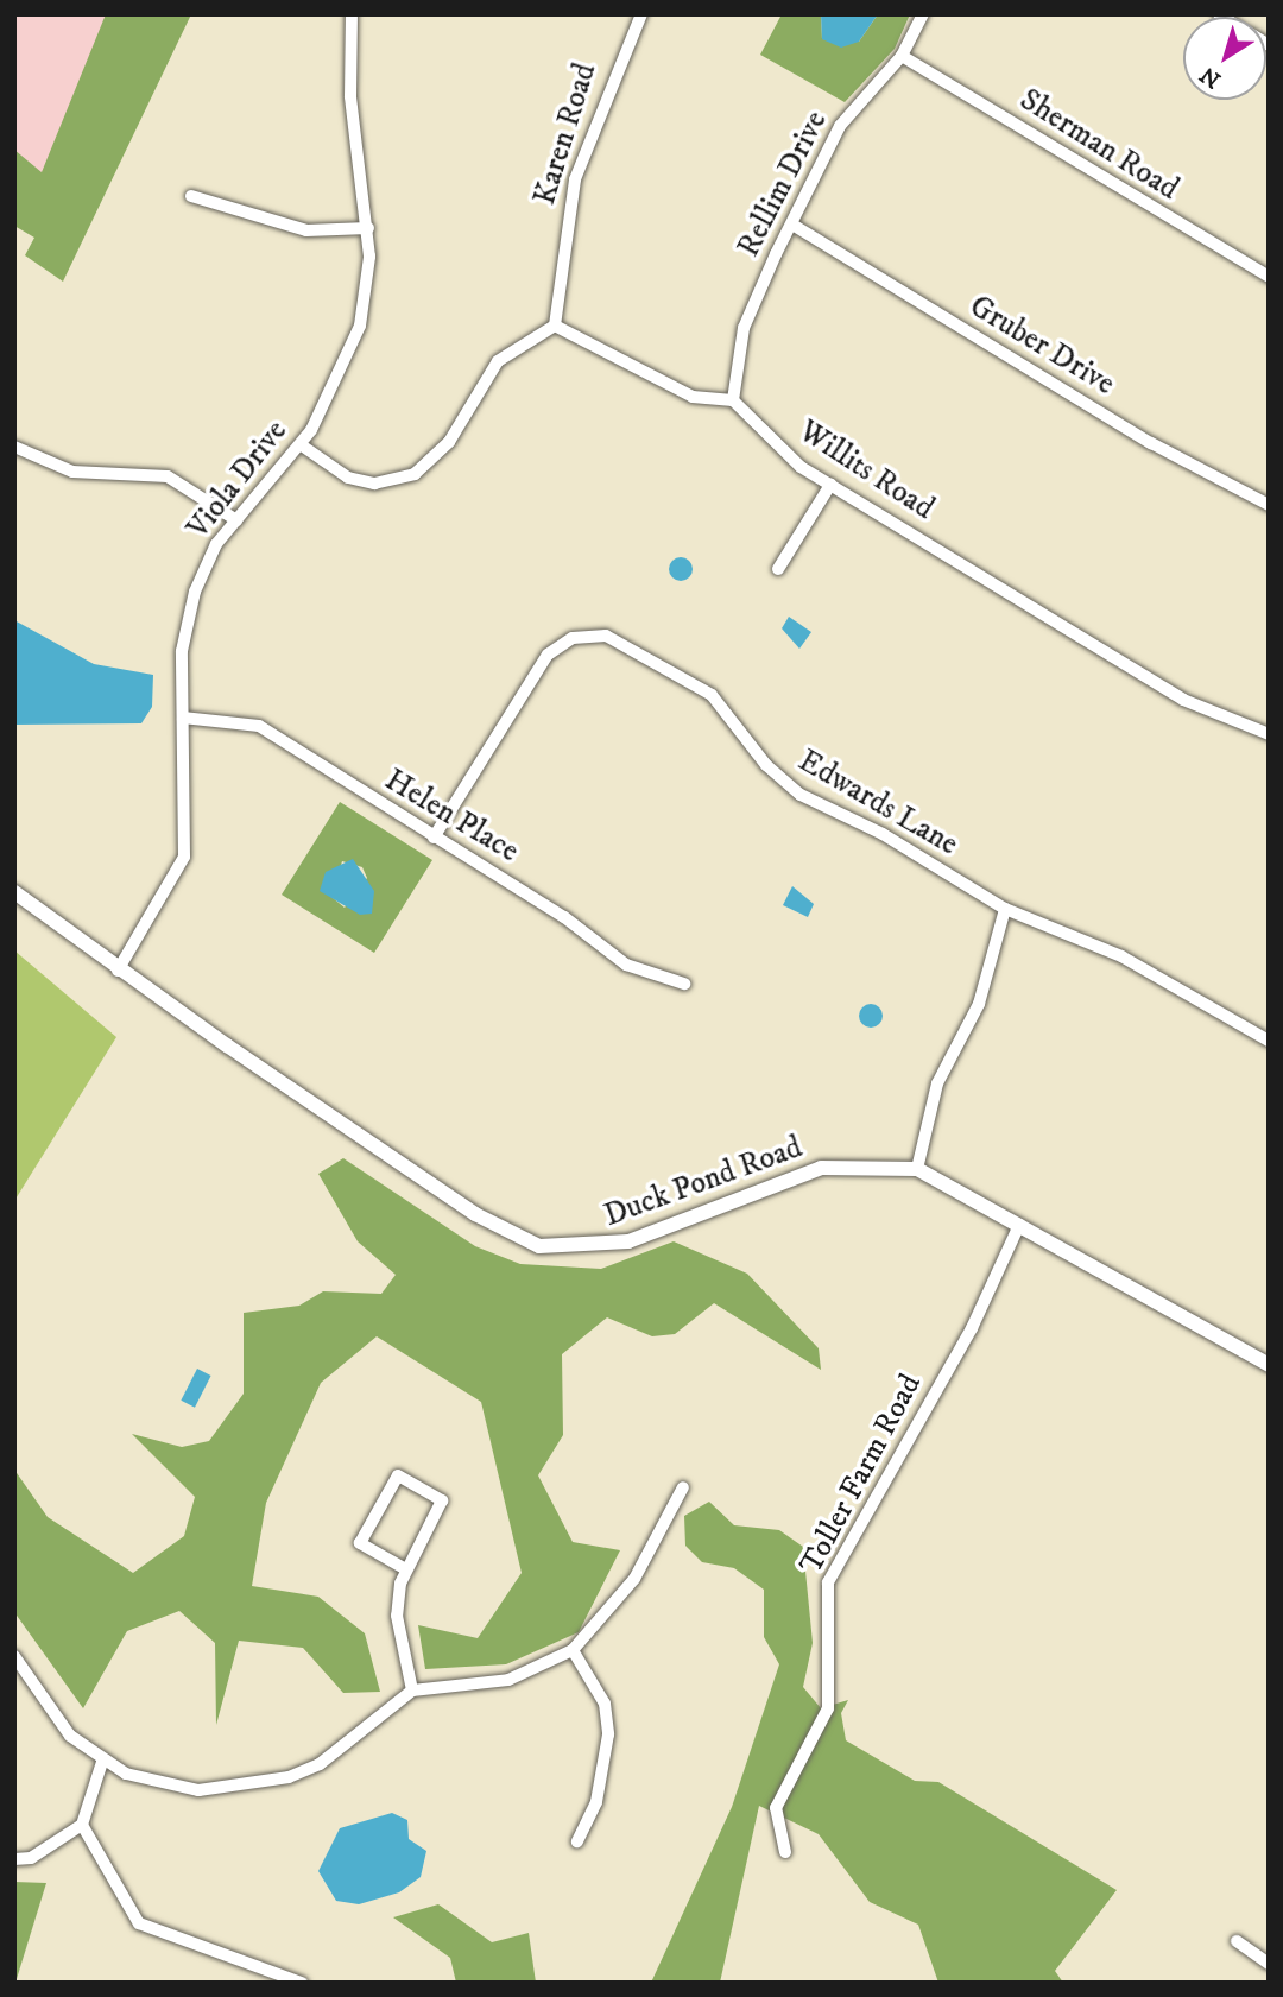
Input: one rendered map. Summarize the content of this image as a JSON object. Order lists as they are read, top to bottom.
{
  "streets": {
    "street": [
      "Karen Road",
      "Sherman Road",
      "Rellim Drive",
      "Gruber Drive",
      "Willits Road",
      "Viola Drive",
      "Edwards Lane",
      "Helen Place",
      "Duck Pond Road",
      "Toller Farm Road"
    ]
  },
  "crossings": [
    ["Sherman Road", "Rellim Drive"],
    ["Rellim Drive", "Gruber Drive"],
    ["Rellim Drive", "Willits Road"],
    ["Viola Drive", "Helen Place"],
    ["Viola Drive", "Duck Pond Road"],
    ["Edwards Lane", "Helen Place"],
    ["Duck Pond Road", "Toller Farm Road"]
  ],
  "north": "bottom left"
}
